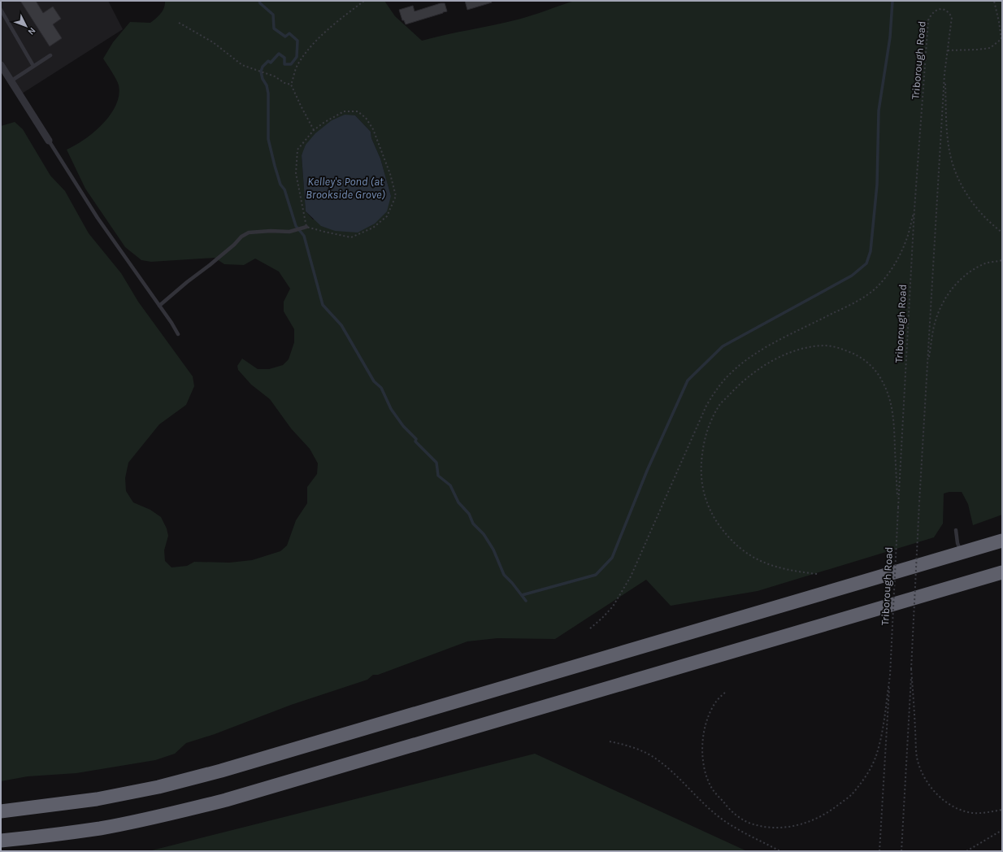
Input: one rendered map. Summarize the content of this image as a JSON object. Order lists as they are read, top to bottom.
{
  "streets": {
    "path": ["Triborough Road"]
  },
  "water": ["Kelley's Pond (at Brookside Grove)"],
  "north": "bottom right"
}
